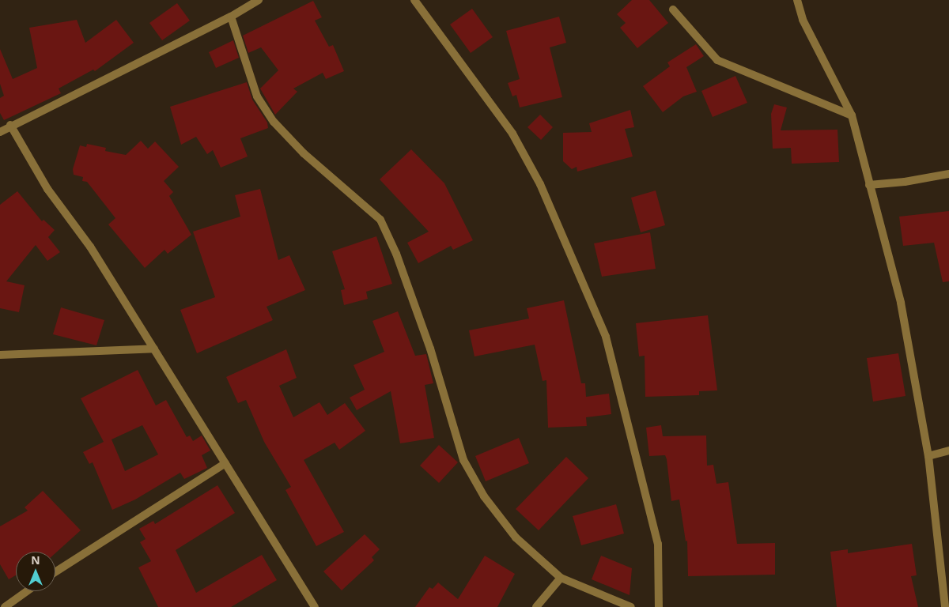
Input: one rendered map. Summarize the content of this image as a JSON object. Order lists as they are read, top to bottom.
{
  "north": "top"
}
